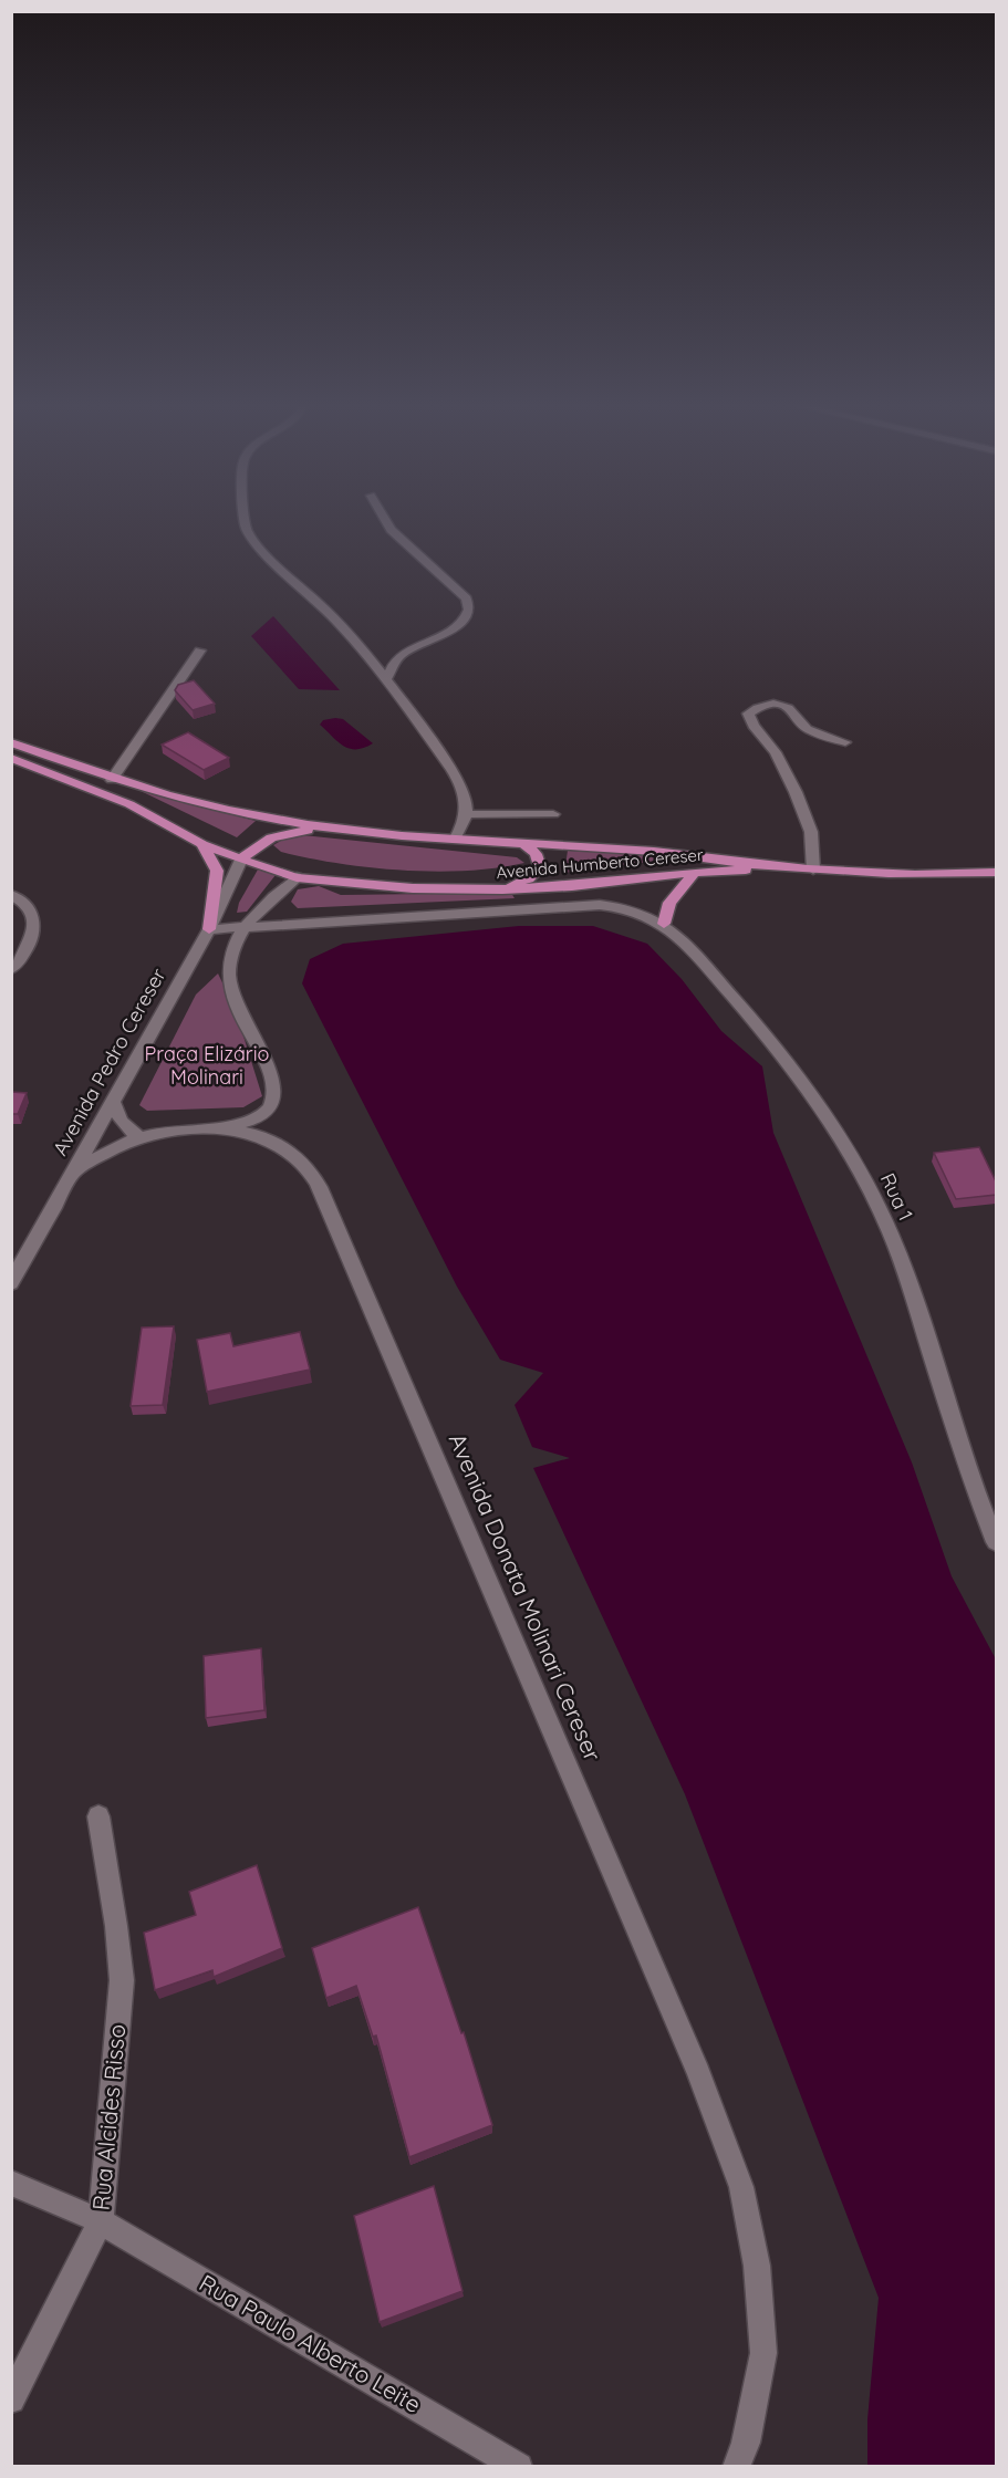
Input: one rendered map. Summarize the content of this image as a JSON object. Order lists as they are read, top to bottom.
{
  "streets": {
    "main road": ["Avenida Humberto Cereser"],
    "street": [
      "Avenida Pedro Cereser",
      "Rua 1",
      "Avenida Donata Molinari Cereser",
      "Rua Alcides Risso",
      "Rua Paulo Alberto Leite"
    ]
  },
  "crossings": [
    ["Avenida Humberto Cereser", "Avenida Pedro Cereser"],
    ["Rua Alcides Risso", "Rua Paulo Alberto Leite"]
  ],
  "parks": ["Praça Elizário Molinari"]
}
